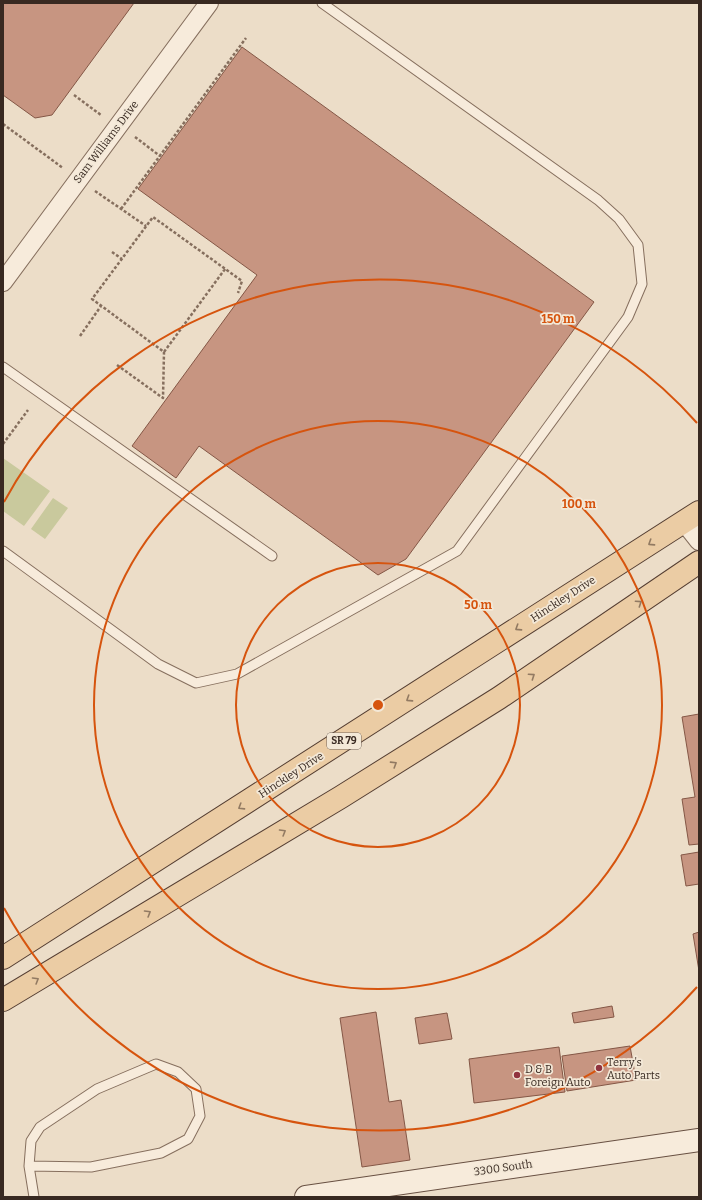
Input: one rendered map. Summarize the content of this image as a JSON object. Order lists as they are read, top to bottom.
{
  "streets": {
    "main road": ["Hinckley Drive", "SR 79"],
    "street": ["Sam Williams Drive", "3300 South"]
  },
  "places": ["Terry's Auto Parts", "D & B Foreign Auto"],
  "rings": ["150 m", "100 m", "50 m"]
}
